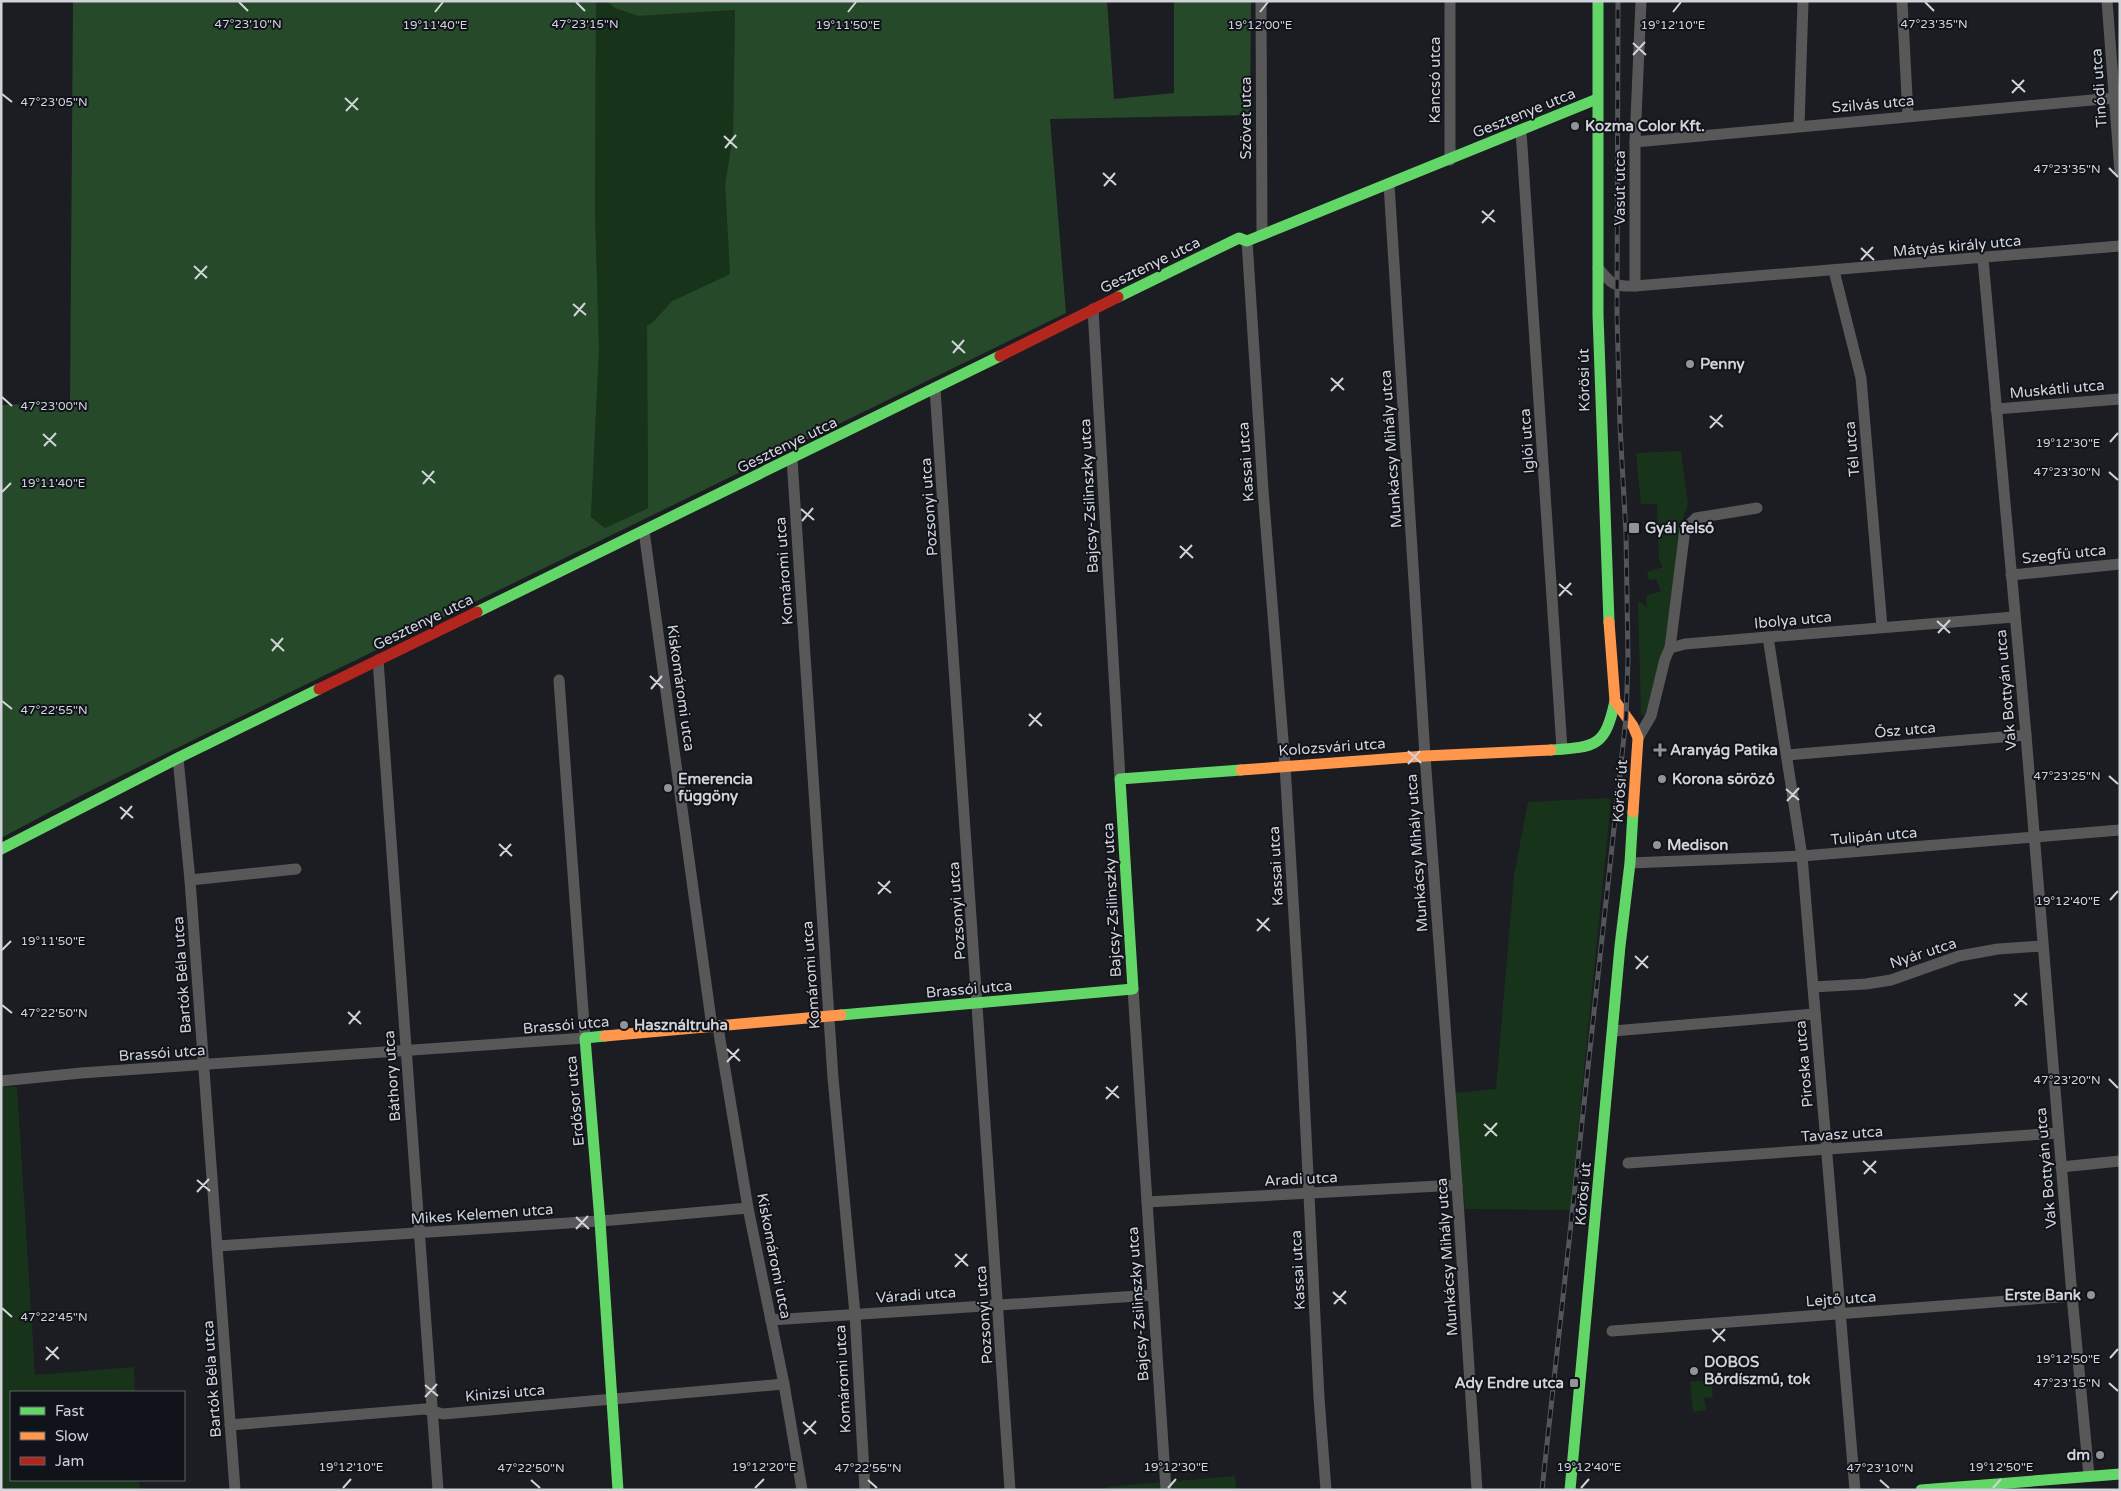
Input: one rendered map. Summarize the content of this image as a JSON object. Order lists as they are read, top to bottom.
{
  "streets": {
    "street": [
      "Kancsó utca",
      "Tinódi utca",
      "Szilvás utca",
      "Gesztenye utca",
      "Szövet utca",
      "Vasút utca",
      "Mátyás király utca",
      "Kőrösi út",
      "Muskátli utca",
      "Iglói utca",
      "Munkácsy Mihály utca",
      "Tél utca",
      "Kassai utca",
      "Bajcsy-Zsilinszky utca",
      "Pozsonyi utca",
      "Szegfű utca",
      "Komáromi utca",
      "Ibolya utca",
      "Kiskomáromi utca",
      "Vak Bottyán utca",
      "Ősz utca",
      "Kolozsvári utca",
      "Tulipán utca",
      "Nyár utca",
      "Bartók Béla utca",
      "Brassói utca",
      "Piroska utca",
      "Báthory utca",
      "Erdősor utca",
      "Tavasz utca",
      "Aradi utca",
      "Mikes Kelemen utca",
      "Váradi utca",
      "Lejtő utca",
      "Kinizsi utca"
    ]
  },
  "crossings": [
    ["Kancsó utca", "Gesztenye utca"],
    ["Tinódi utca", "Szilvás utca"],
    ["Szilvás utca", "Vasút utca"],
    ["Gesztenye utca", "Szövet utca"],
    ["Gesztenye utca", "Kőrösi út"],
    ["Gesztenye utca", "Iglói utca"],
    ["Gesztenye utca", "Munkácsy Mihály utca"],
    ["Gesztenye utca", "Kassai utca"],
    ["Gesztenye utca", "Bajcsy-Zsilinszky utca"],
    ["Gesztenye utca", "Pozsonyi utca"],
    ["Gesztenye utca", "Komáromi utca"],
    ["Gesztenye utca", "Kiskomáromi utca"],
    ["Gesztenye utca", "Bartók Béla utca"],
    ["Gesztenye utca", "Báthory utca"],
    ["Vasút utca", "Mátyás király utca"],
    ["Mátyás király utca", "Tél utca"],
    ["Mátyás király utca", "Vak Bottyán utca"],
    ["Kőrösi út", "Kolozsvári utca"],
    ["Kőrösi út", "Tulipán utca"],
    ["Muskátli utca", "Vak Bottyán utca"],
    ["Iglói utca", "Kolozsvári utca"],
    ["Munkácsy Mihály utca", "Kolozsvári utca"],
    ["Munkácsy Mihály utca", "Aradi utca"],
    ["Tél utca", "Ibolya utca"],
    ["Kassai utca", "Kolozsvári utca"],
    ["Kassai utca", "Aradi utca"],
    ["Bajcsy-Zsilinszky utca", "Kolozsvári utca"],
    ["Bajcsy-Zsilinszky utca", "Brassói utca"],
    ["Bajcsy-Zsilinszky utca", "Aradi utca"],
    ["Bajcsy-Zsilinszky utca", "Váradi utca"],
    ["Pozsonyi utca", "Brassói utca"],
    ["Pozsonyi utca", "Váradi utca"],
    ["Szegfű utca", "Vak Bottyán utca"],
    ["Komáromi utca", "Brassói utca"],
    ["Komáromi utca", "Váradi utca"],
    ["Ibolya utca", "Vak Bottyán utca"],
    ["Ibolya utca", "Piroska utca"],
    ["Kiskomáromi utca", "Brassói utca"],
    ["Kiskomáromi utca", "Mikes Kelemen utca"],
    ["Kiskomáromi utca", "Váradi utca"],
    ["Kiskomáromi utca", "Kinizsi utca"],
    ["Vak Bottyán utca", "Ősz utca"],
    ["Vak Bottyán utca", "Tulipán utca"],
    ["Vak Bottyán utca", "Nyár utca"],
    ["Vak Bottyán utca", "Tavasz utca"],
    ["Vak Bottyán utca", "Lejtő utca"],
    ["Ősz utca", "Piroska utca"],
    ["Tulipán utca", "Piroska utca"],
    ["Nyár utca", "Piroska utca"],
    ["Bartók Béla utca", "Brassói utca"],
    ["Bartók Béla utca", "Mikes Kelemen utca"],
    ["Bartók Béla utca", "Kinizsi utca"],
    ["Brassói utca", "Báthory utca"],
    ["Brassói utca", "Erdősor utca"],
    ["Piroska utca", "Tavasz utca"],
    ["Piroska utca", "Lejtő utca"],
    ["Báthory utca", "Mikes Kelemen utca"],
    ["Báthory utca", "Kinizsi utca"],
    ["Erdősor utca", "Mikes Kelemen utca"],
    ["Erdősor utca", "Kinizsi utca"]
  ],
  "places": {
    "other": [
      "Kozma Color Kft.",
      "Penny",
      "Korona söröző",
      "Emerencia függöny",
      "Medison",
      "Használtruha",
      "Erste Bank",
      "DOBOS Bőrdíszmű, tok",
      "dm"
    ],
    "transit": ["Gyál felső", "Ady Endre utca"],
    "health": ["Aranyág Patika"]
  },
  "legend": ["Fast", "Slow", "Jam"],
  "coordinates": [
    "47°23'10\"N",
    "47°23'15\"N",
    "47°23'35\"N",
    "19°11'40\"E",
    "19°11'50\"E",
    "19°12'00\"E",
    "19°12'10\"E",
    "47°23'05\"N",
    "47°23'00\"N",
    "19°12'30\"E",
    "47°23'30\"N",
    "47°22'55\"N",
    "47°23'25\"N",
    "19°12'40\"E",
    "47°22'50\"N",
    "47°23'20\"N",
    "47°22'45\"N",
    "19°12'50\"E",
    "19°12'20\"E"
  ]
}
